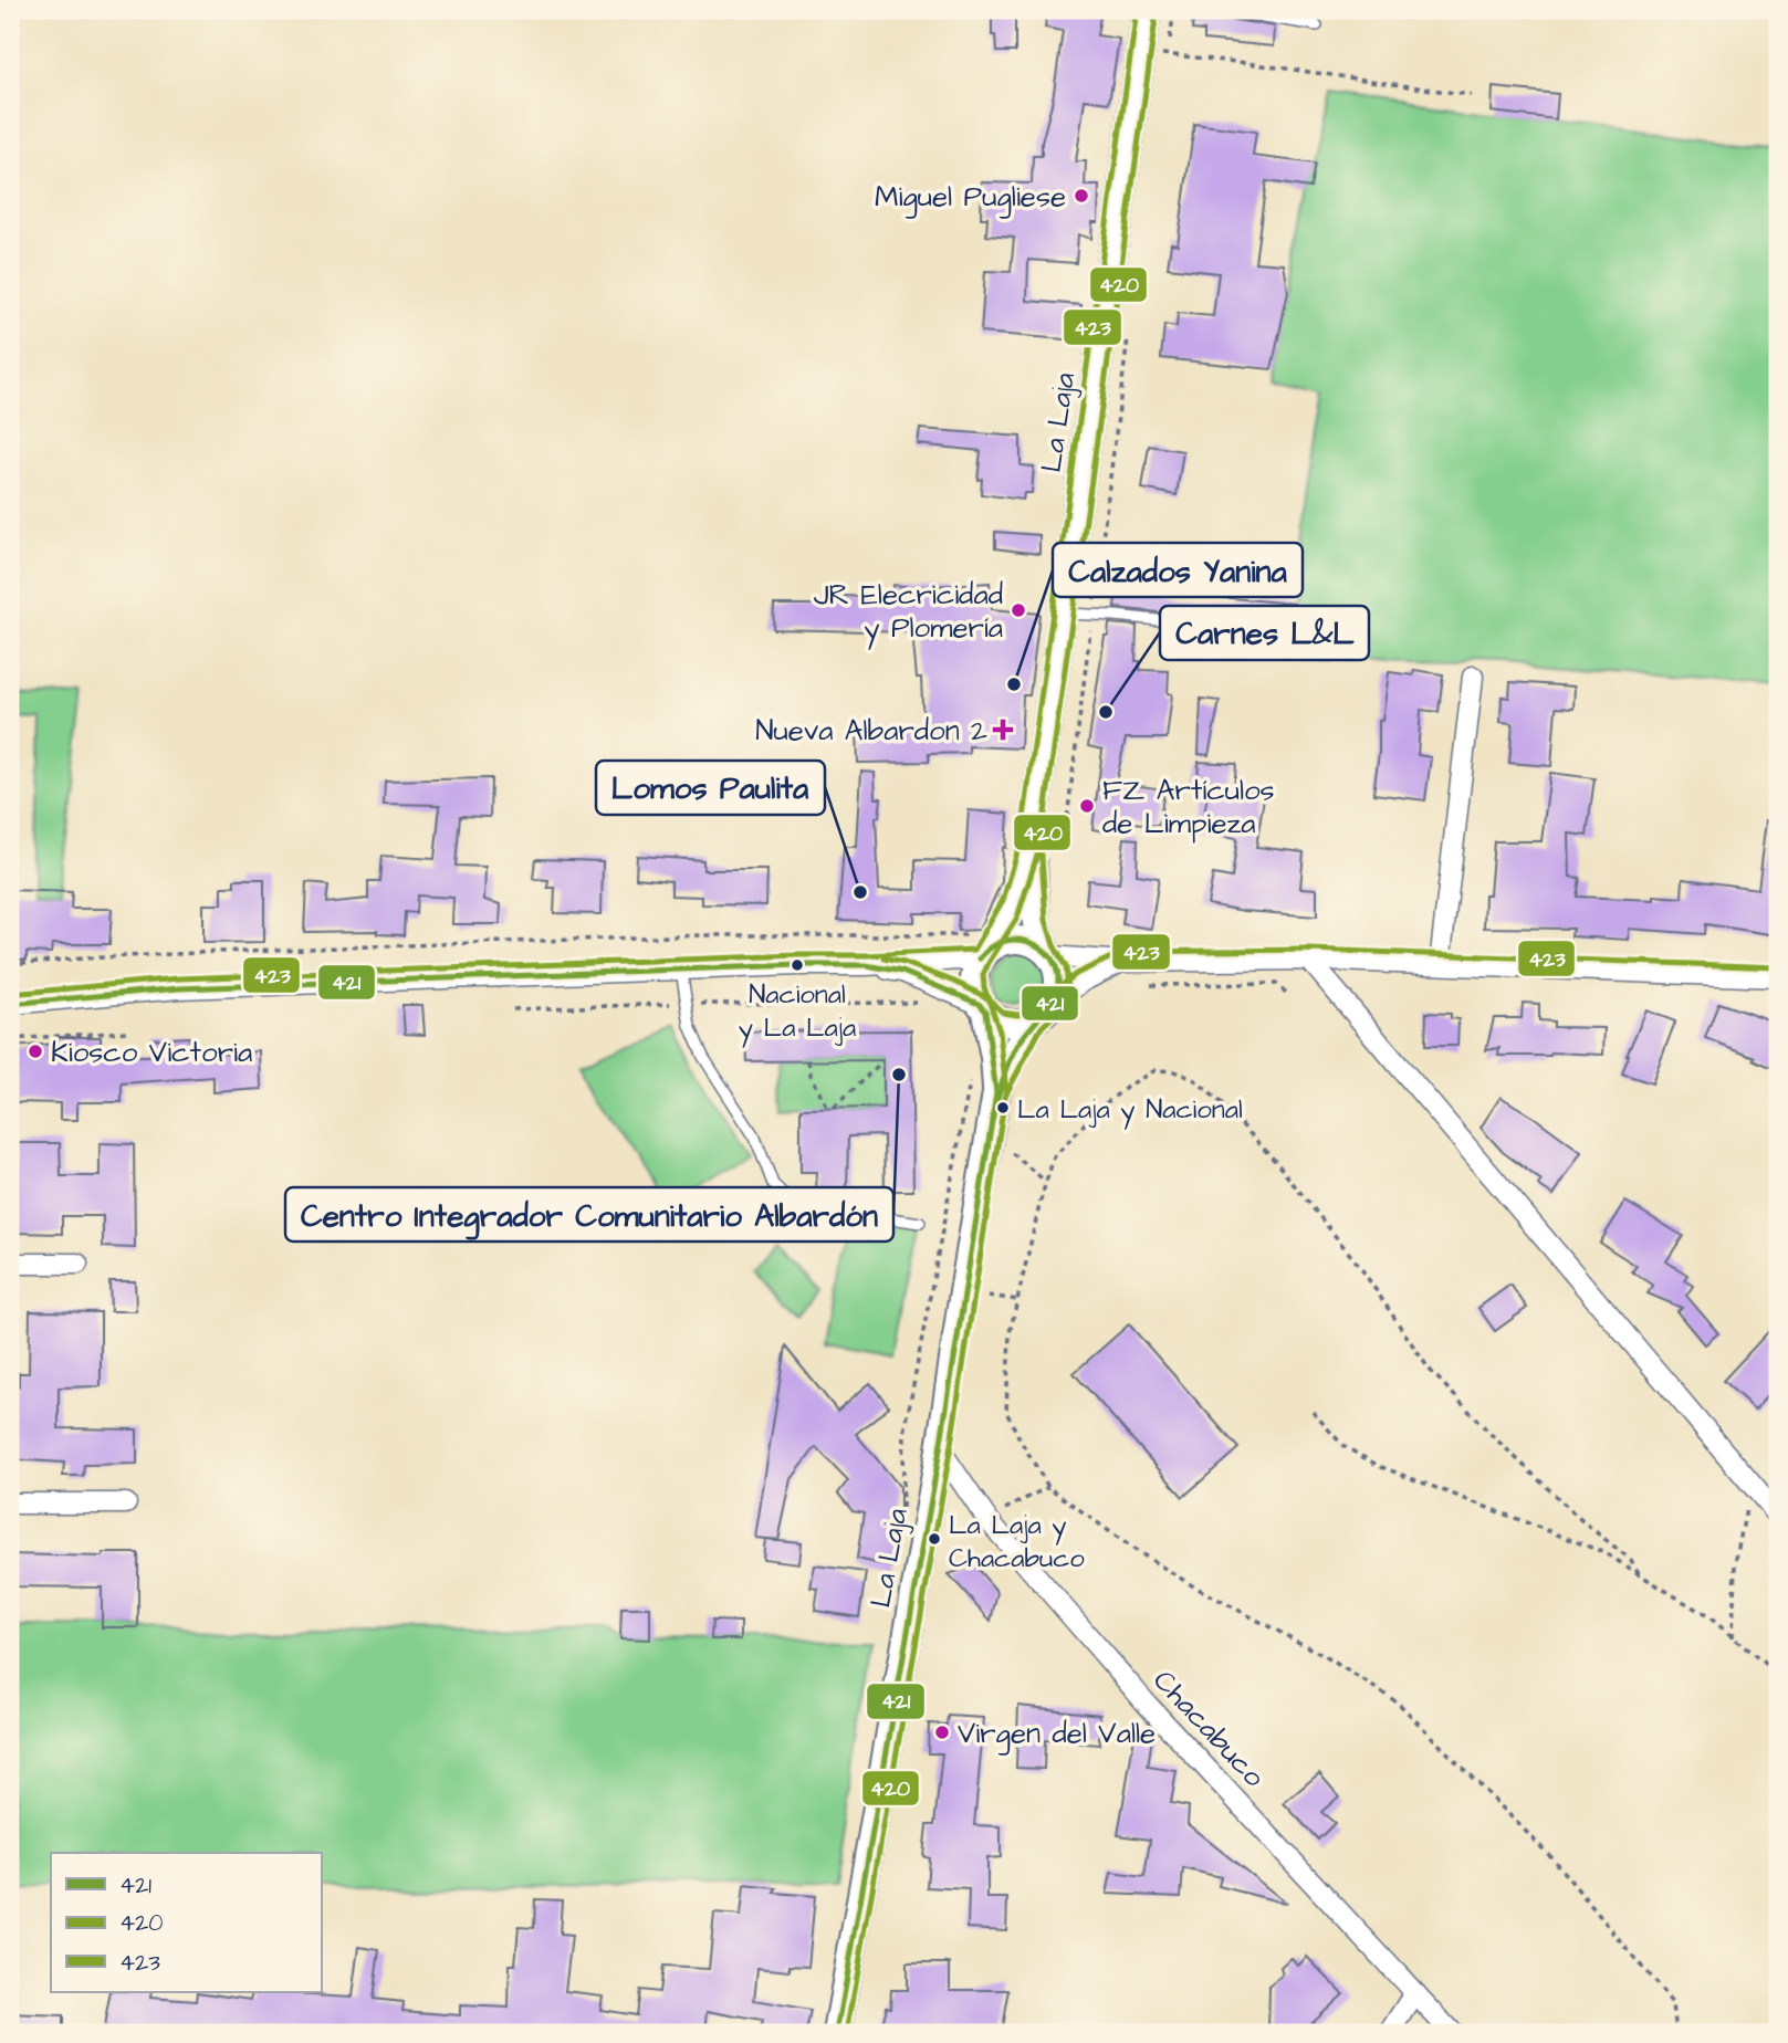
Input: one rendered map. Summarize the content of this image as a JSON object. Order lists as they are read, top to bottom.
{
  "streets": {
    "main road": ["La Laja"],
    "street": ["Chacabuco"]
  },
  "crossings": [
    ["La Laja", "Chacabuco"]
  ],
  "places": {
    "other": [
      "Miguel Pugliese",
      "JR Elecricidad y Plomería",
      "Calzados Yanina",
      "Carnes L&L",
      "FZ Artículos de Limpieza",
      "Lomos Paulita",
      "Nacional y La Laja",
      "Kiosco Victoria",
      "Centro Integrador Comunitario Albardón",
      "La Laja y Nacional",
      "La Laja y Chacabuco",
      "Virgen del Valle"
    ],
    "health": ["Nueva Albardon 2"]
  },
  "lines": ["transit line 423", "transit line 420", "transit line 421"],
  "legend": ["421", "420", "423"]
}
